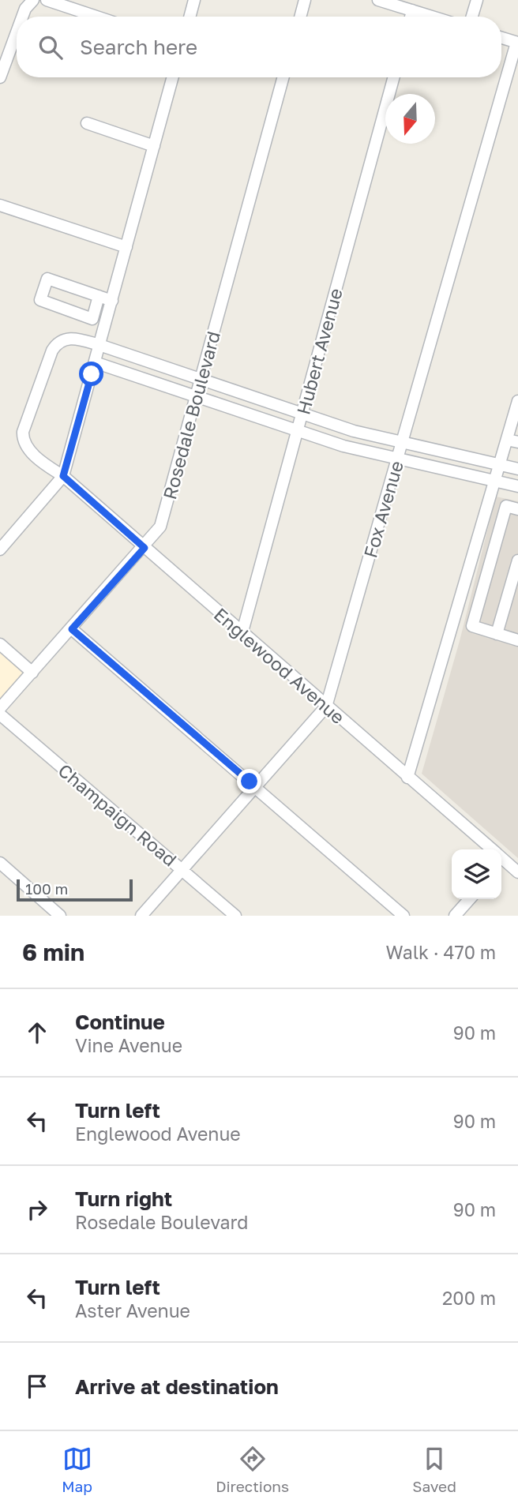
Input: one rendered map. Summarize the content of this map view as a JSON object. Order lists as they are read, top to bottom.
{
  "streets": {
    "street": [
      "Hubert Avenue",
      "Rosedale Boulevard",
      "Fox Avenue",
      "Englewood Avenue",
      "Champaign Road"
    ]
  },
  "crossings": [
    ["Hubert Avenue", "Englewood Avenue"],
    ["Rosedale Boulevard", "Englewood Avenue"],
    ["Fox Avenue", "Englewood Avenue"],
    ["Fox Avenue", "Champaign Road"]
  ],
  "scale_bar": "100 m",
  "north": "bottom",
  "page": {
    "search": "Search here",
    "scale": "100 m",
    "heading": ["6 min", "Walk · 470 m"],
    "list": [
      ["Continue", "Vine Avenue", "90 m"],
      ["Turn left", "Englewood Avenue", "90 m"],
      ["Turn right", "Rosedale Boulevard", "90 m"],
      ["Turn left", "Aster Avenue", "200 m"],
      "Arrive at destination"
    ],
    "nav": ["Map", "Directions", "Saved"]
  }
}
